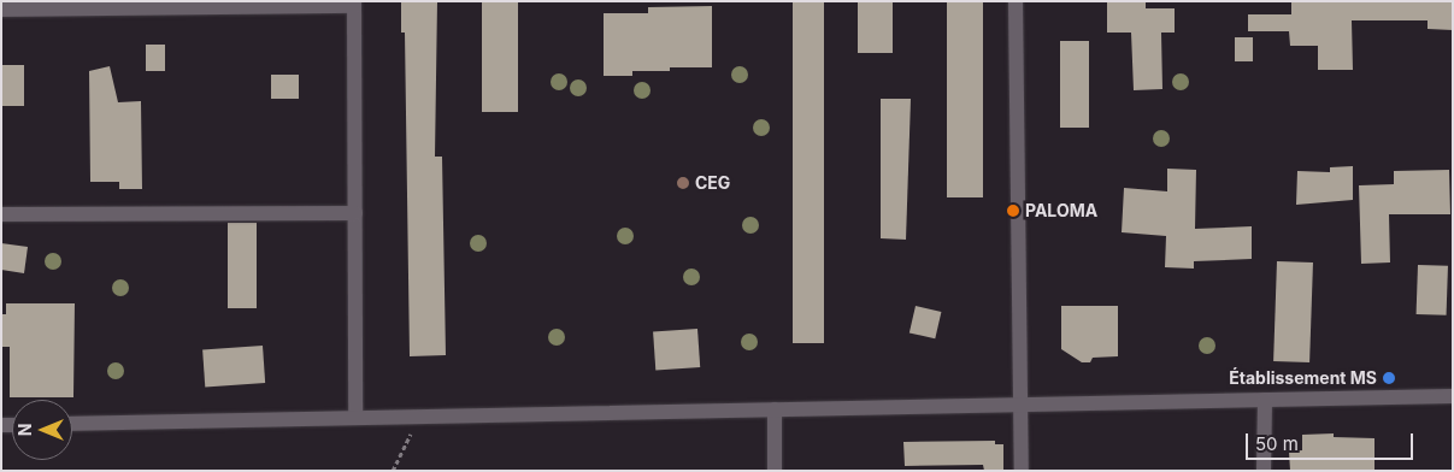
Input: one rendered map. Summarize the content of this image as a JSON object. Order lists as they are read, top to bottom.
{
  "places": ["CEG", "PALOMA", "Établissement MS"],
  "scale_bar": "50 m",
  "north": "left"
}
